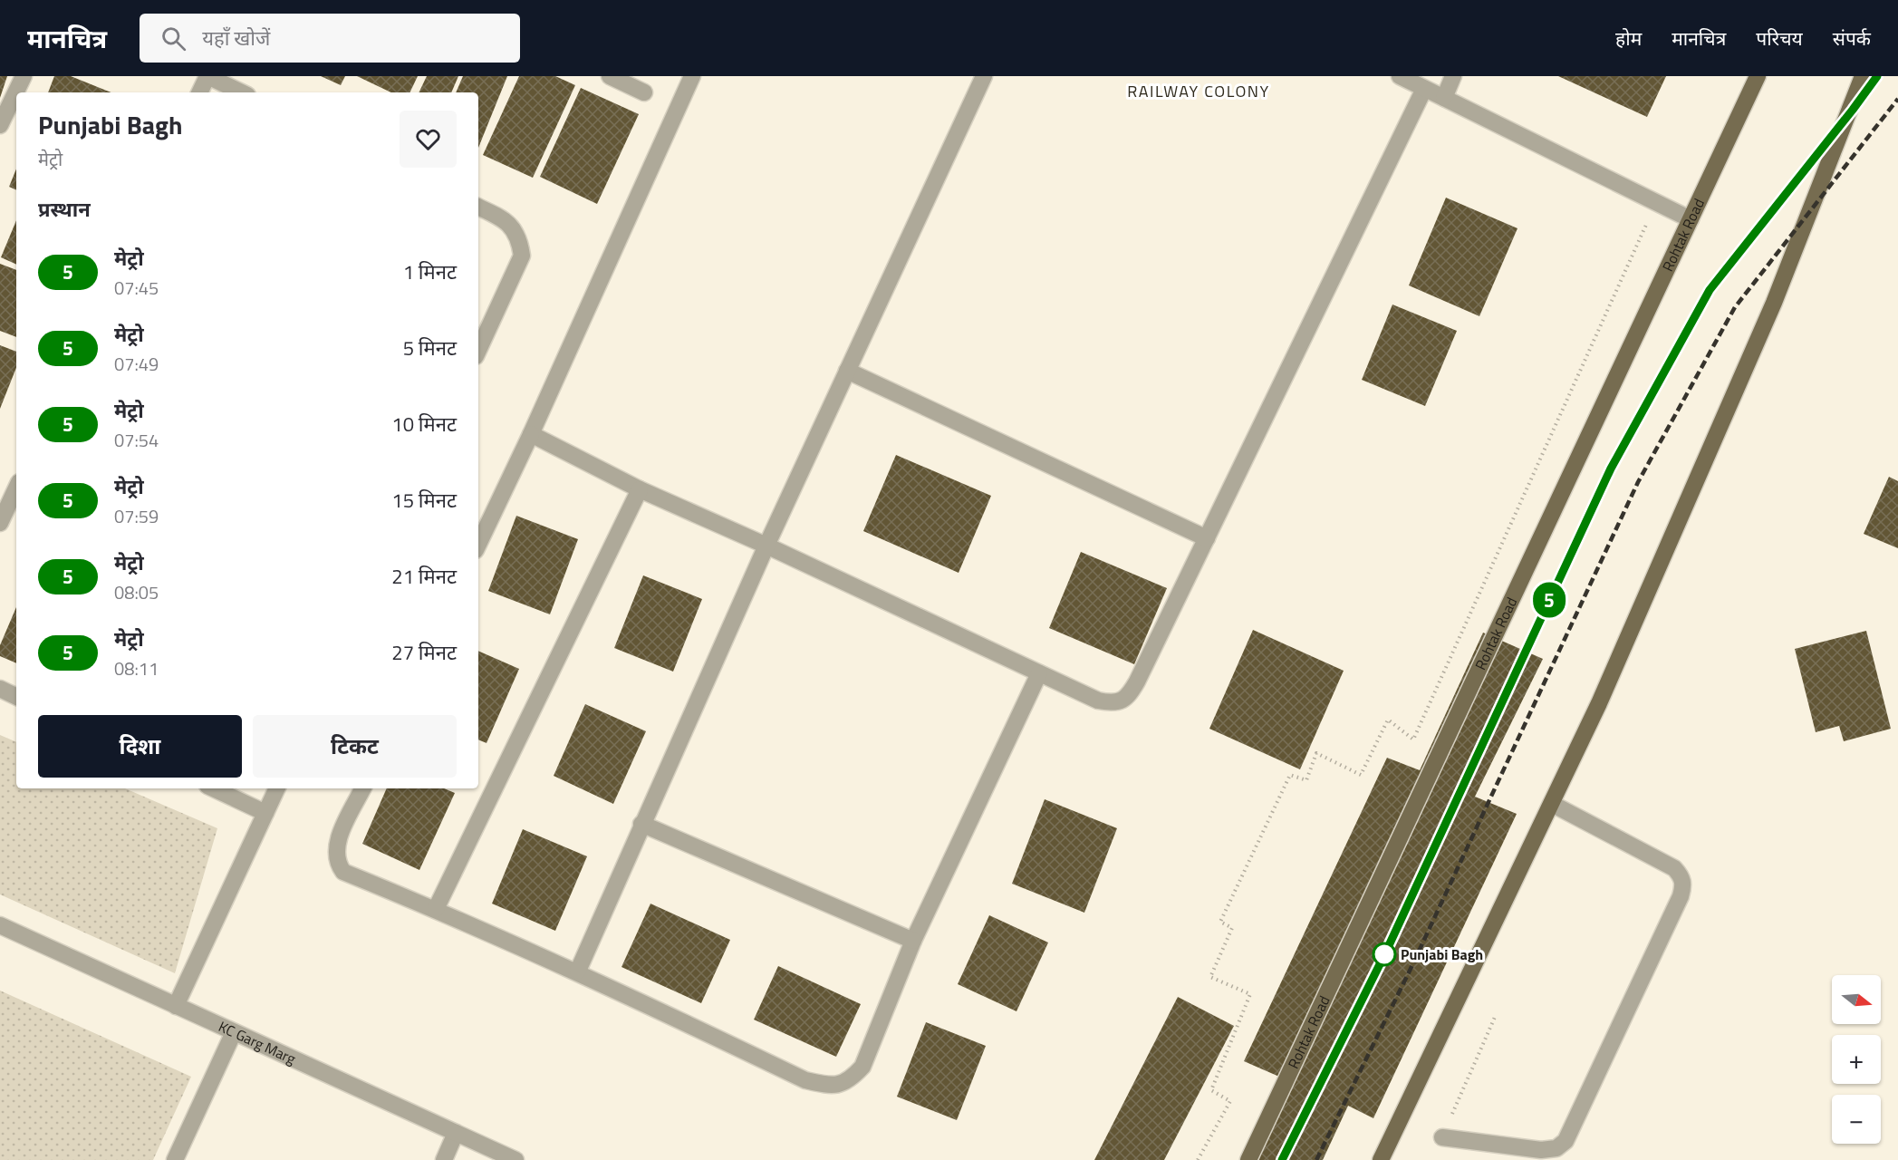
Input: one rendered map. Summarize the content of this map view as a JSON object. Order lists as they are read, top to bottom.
{
  "streets": {
    "main road": ["Rohtak Road"],
    "street": ["KC Garg Marg"]
  },
  "districts": ["RAILWAY COLONY"],
  "places": ["Punjabi Bagh"],
  "lines": ["metro line 5"],
  "north": "right",
  "page": {
    "header": "मानचित्र",
    "search": "यहाँ खोजें",
    "nav": [
      "होम",
      "मानचित्र",
      "परिचय",
      "संपर्क"
    ],
    "on_map": "5",
    "heading": [
      ["Punjabi Bagh", "मेट्रो"],
      "प्रस्थान"
    ],
    "list": [
      {
        "mark": "5",
        "name": "मेट्रो",
        "note": "07:45",
        "value": "1 मिनट"
      },
      {
        "mark": "5",
        "name": "मेट्रो",
        "note": "07:49",
        "value": "5 मिनट"
      },
      {
        "mark": "5",
        "name": "मेट्रो",
        "note": "07:54",
        "value": "10 मिनट"
      },
      {
        "mark": "5",
        "name": "मेट्रो",
        "note": "07:59",
        "value": "15 मिनट"
      },
      {
        "mark": "5",
        "name": "मेट्रो",
        "note": "08:05",
        "value": "21 मिनट"
      },
      {
        "mark": "5",
        "name": "मेट्रो",
        "note": "08:11",
        "value": "27 मिनट"
      }
    ],
    "buttons": ["दिशा", "टिकट"],
    "map_buttons": ["+", "−"]
  }
}
